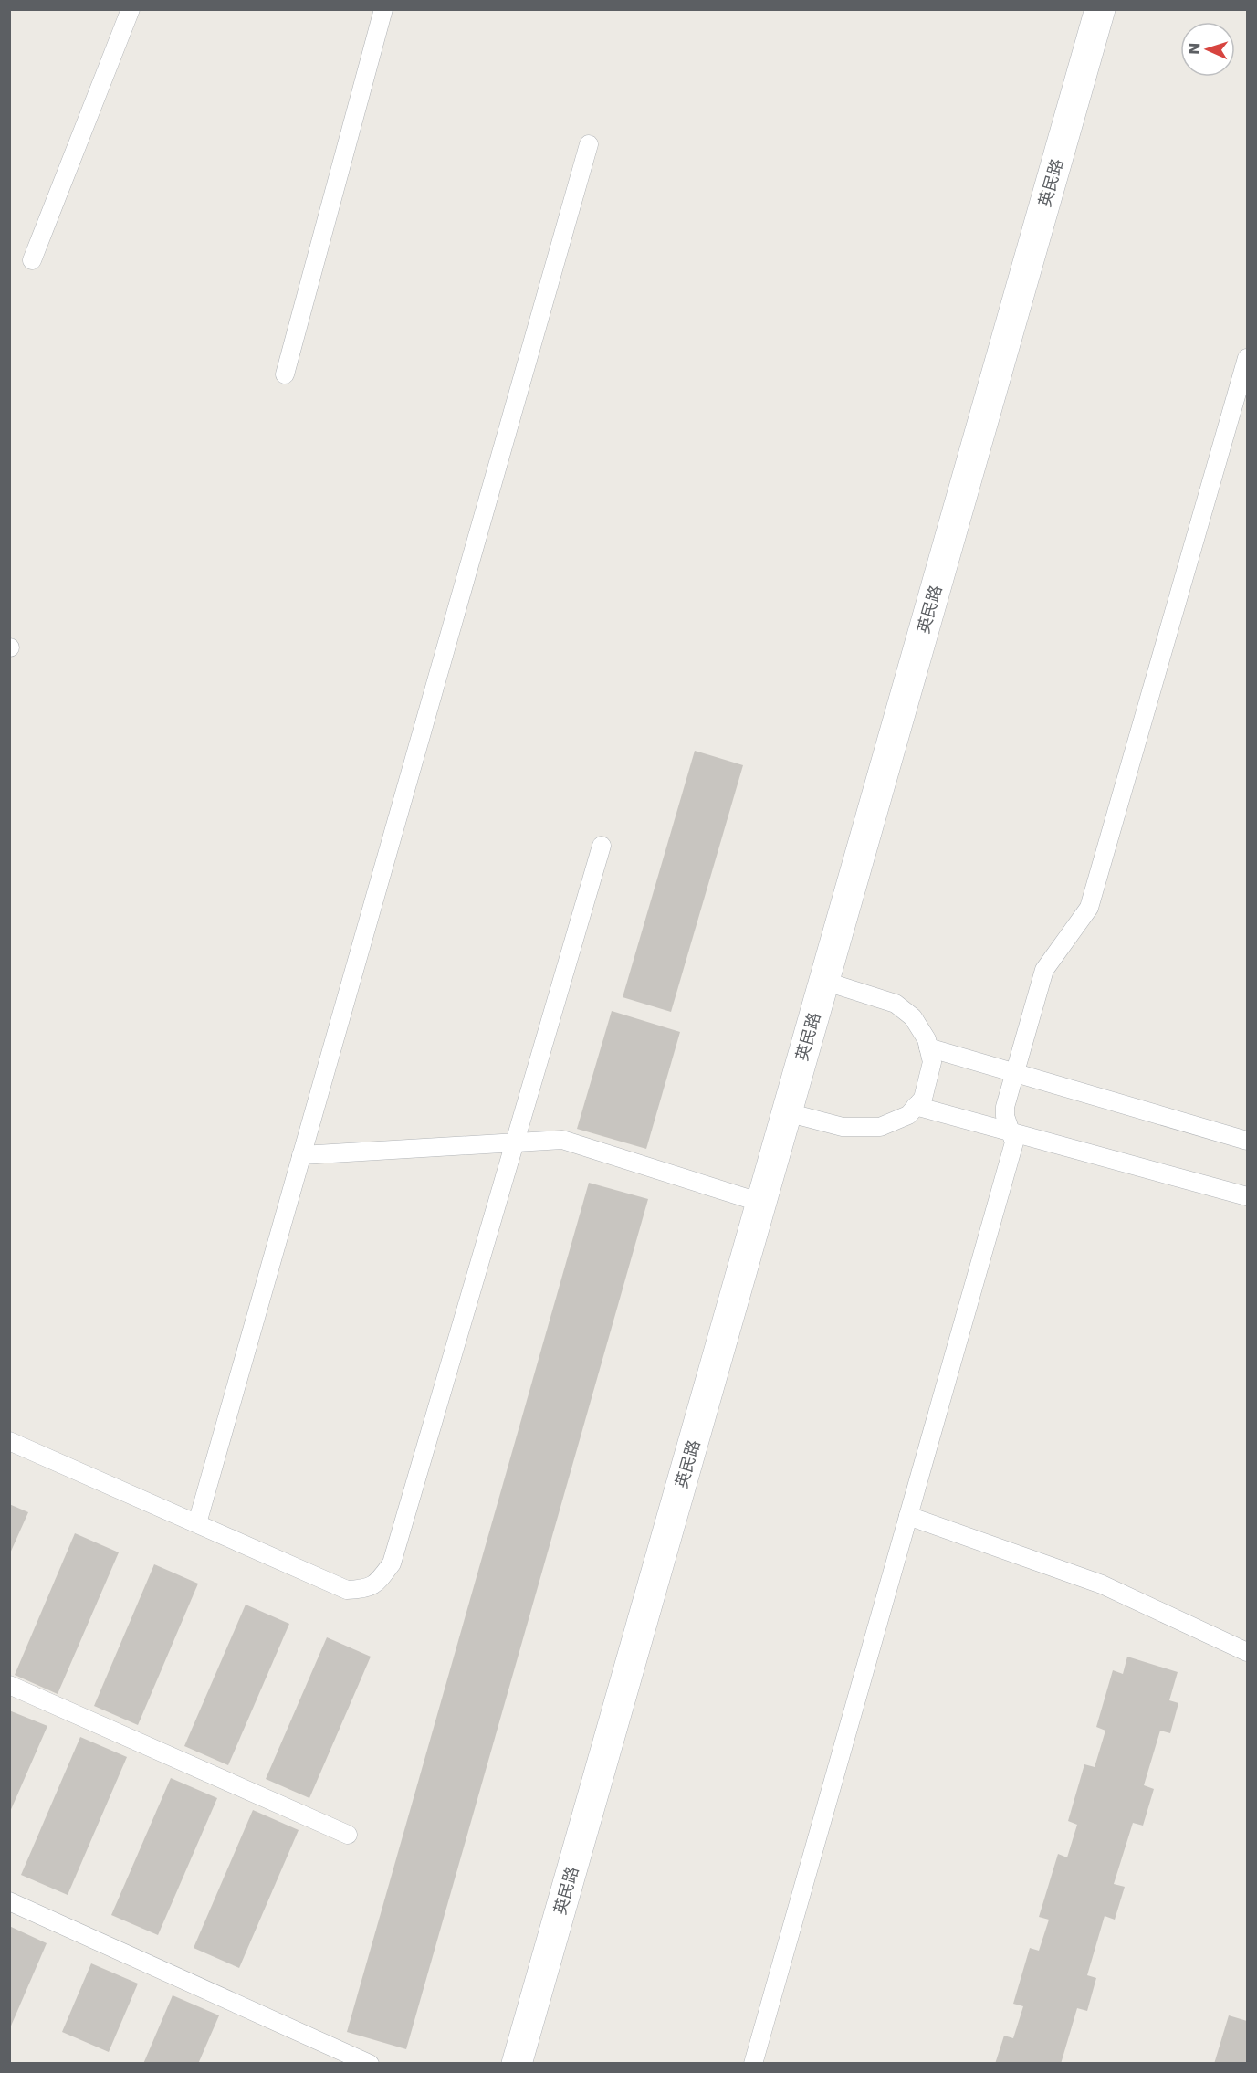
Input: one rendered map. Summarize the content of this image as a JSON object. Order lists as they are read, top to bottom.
{
  "streets": {
    "street": ["英民路"]
  },
  "north": "left"
}
